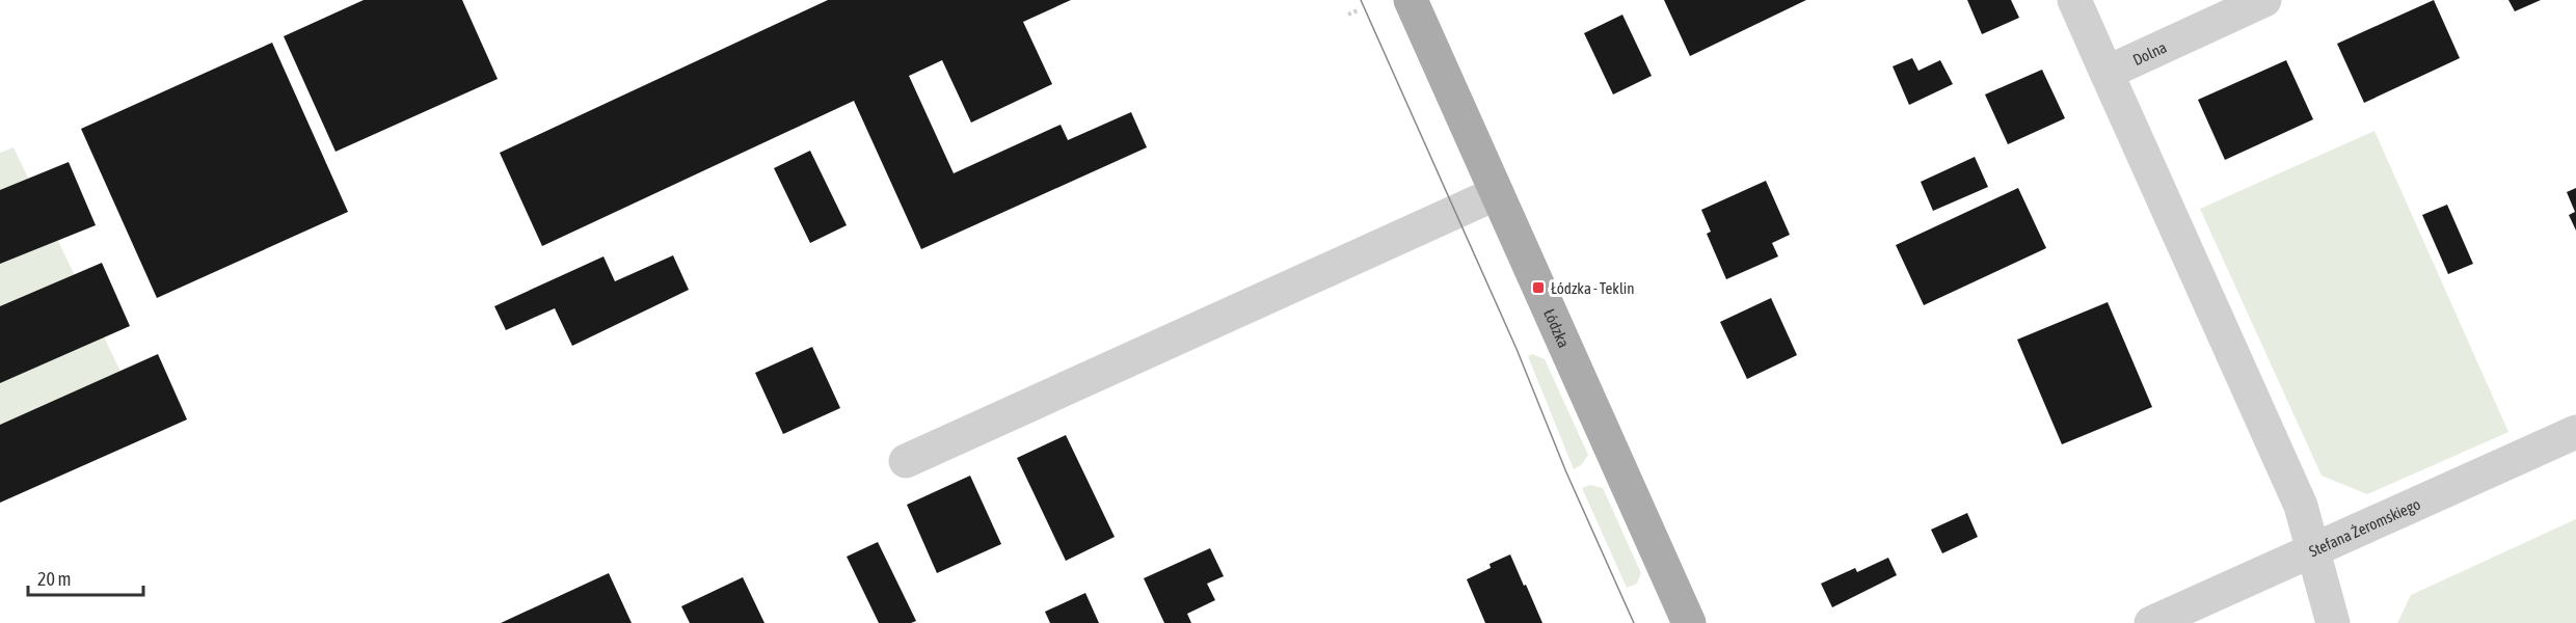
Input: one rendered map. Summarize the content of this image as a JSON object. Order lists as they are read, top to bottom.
{
  "streets": {
    "main road": ["Łódzka"],
    "street": ["Dolna", "Stefana Żeromskiego"]
  },
  "places": {
    "transit": ["Łódzka - Teklin"]
  },
  "scale_bar": "20 m"
}
